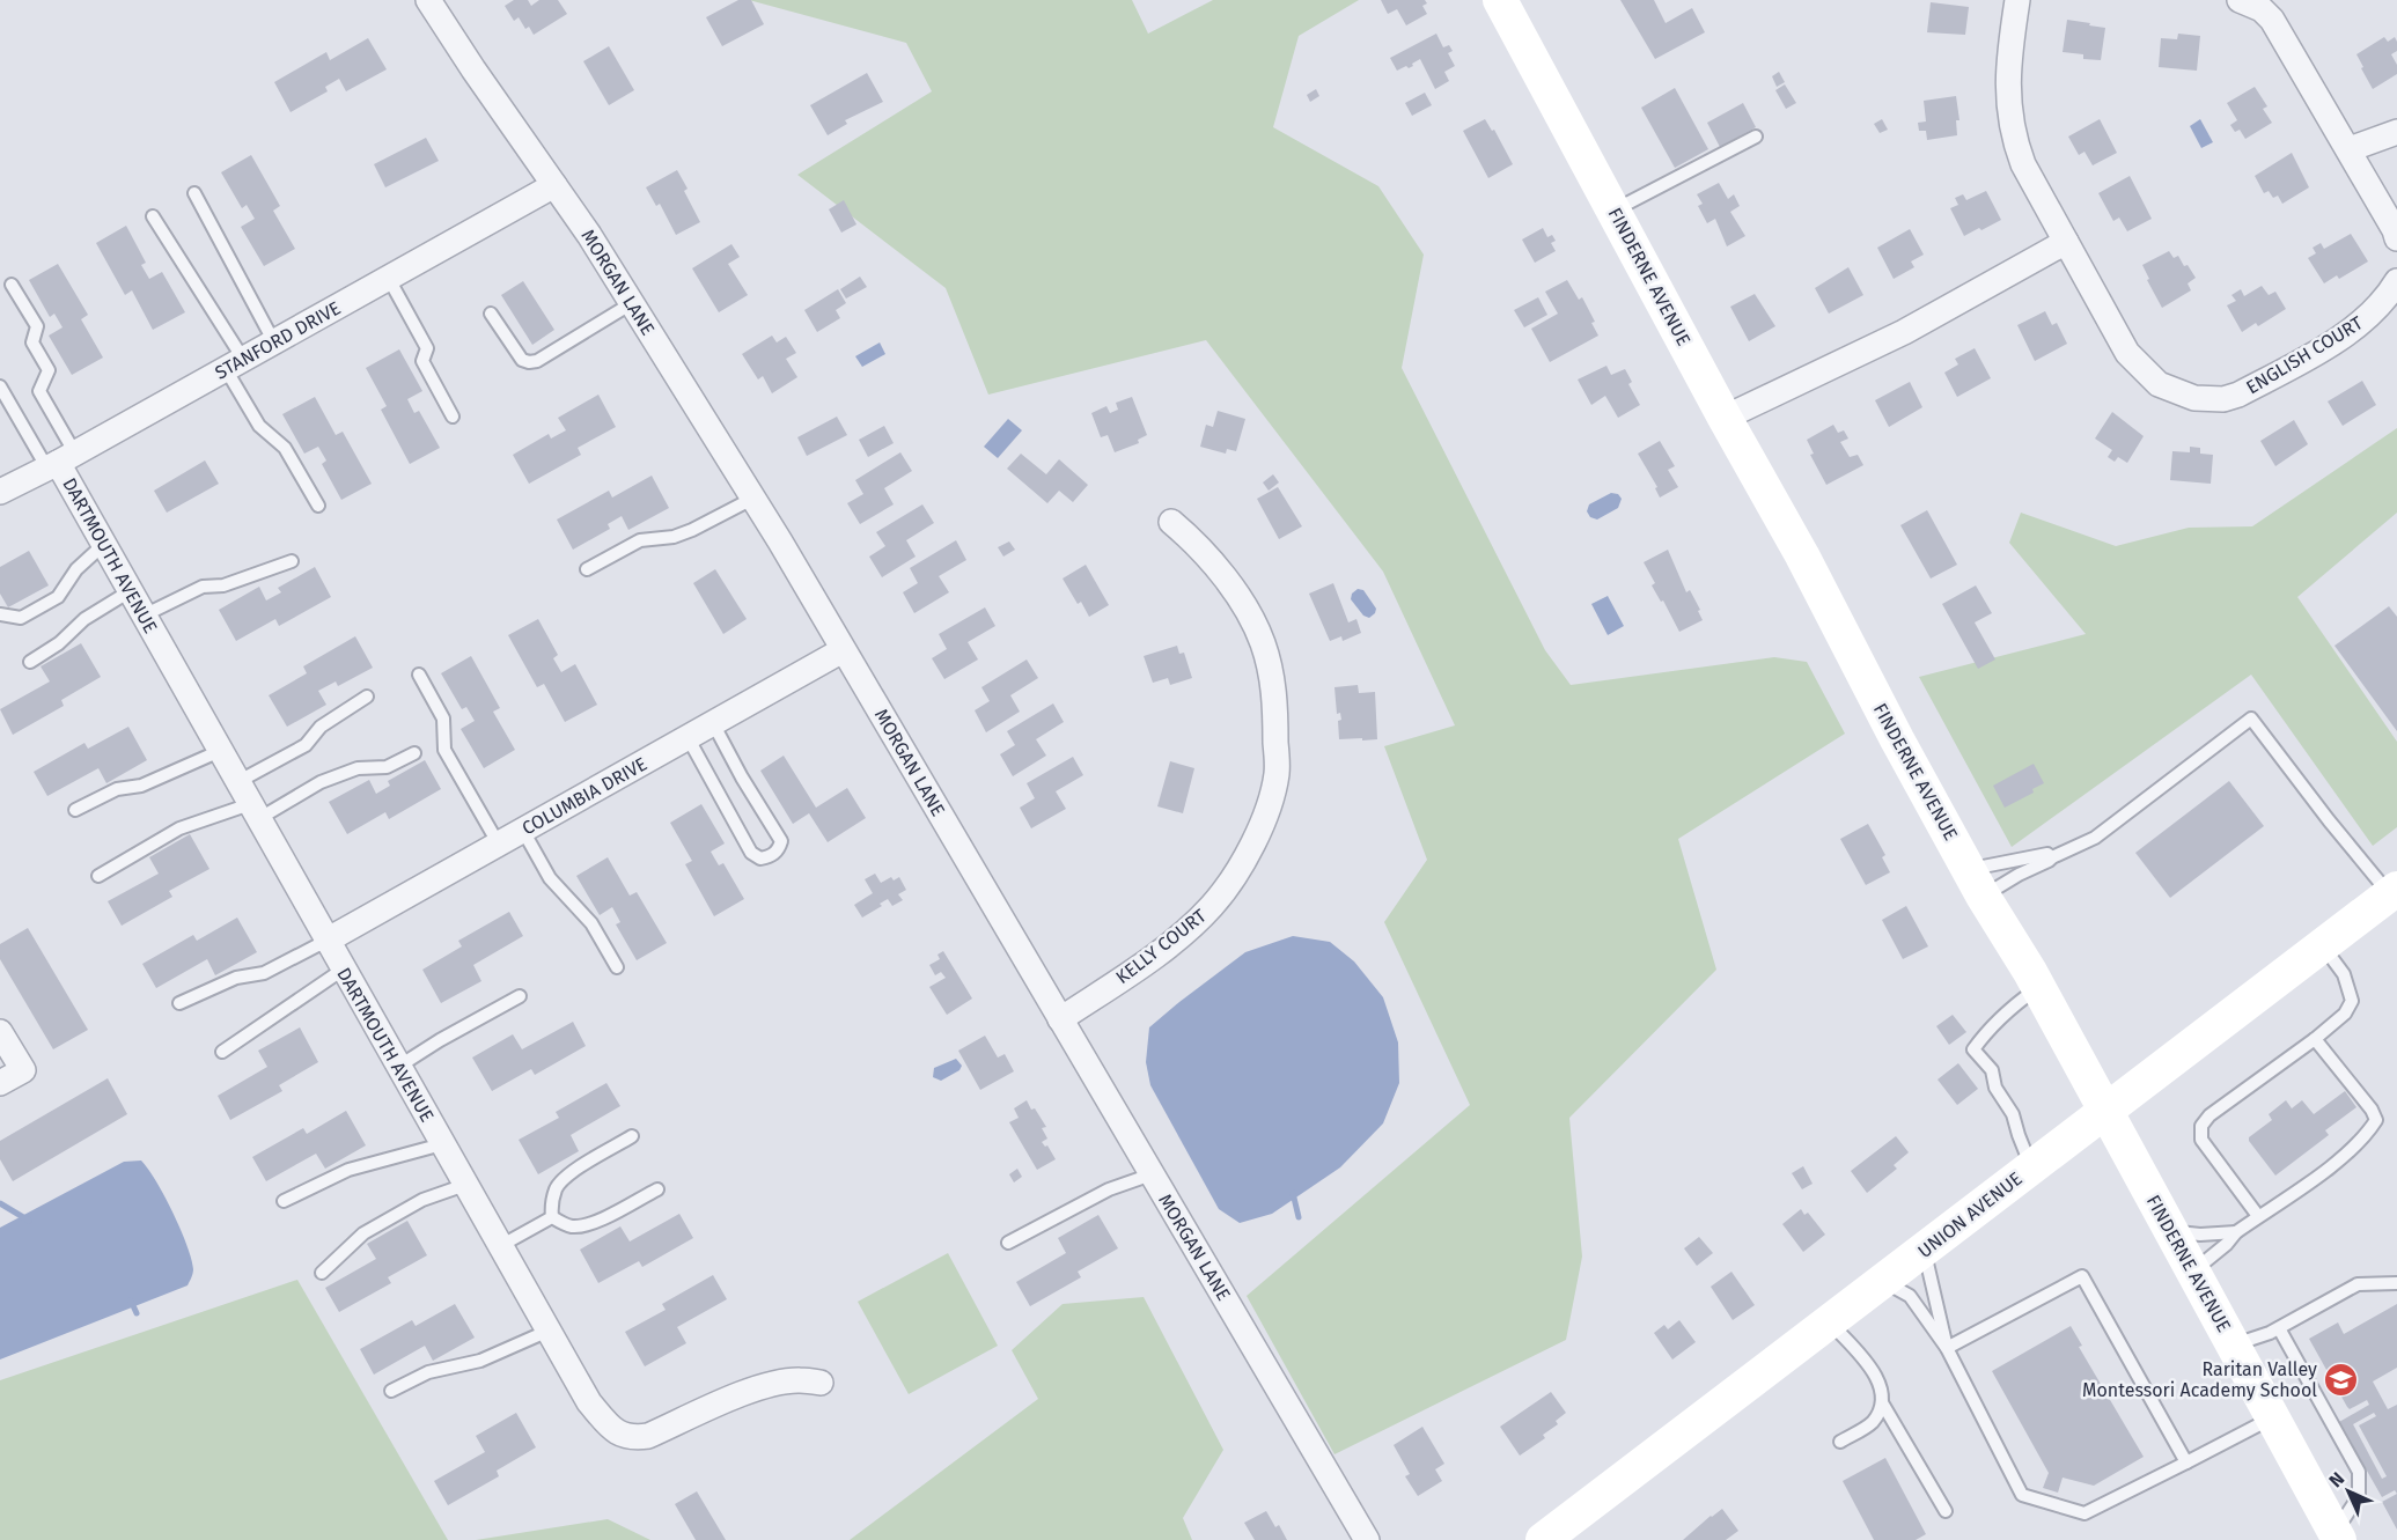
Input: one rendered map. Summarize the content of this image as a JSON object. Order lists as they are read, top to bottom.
{
  "streets": {
    "main road": ["FINDERNE AVENUE", "UNION AVENUE"],
    "street": [
      "MORGAN LANE",
      "STANFORD DRIVE",
      "ENGLISH COURT",
      "DARTMOUTH AVENUE",
      "COLUMBIA DRIVE",
      "KELLY COURT"
    ]
  },
  "crossings": [
    ["FINDERNE AVENUE", "UNION AVENUE"],
    ["MORGAN LANE", "STANFORD DRIVE"],
    ["MORGAN LANE", "COLUMBIA DRIVE"],
    ["MORGAN LANE", "KELLY COURT"],
    ["STANFORD DRIVE", "DARTMOUTH AVENUE"],
    ["DARTMOUTH AVENUE", "COLUMBIA DRIVE"]
  ],
  "places": {
    "school or university": ["Raritan Valley Montessori Academy School"]
  },
  "north": "top left"
}
